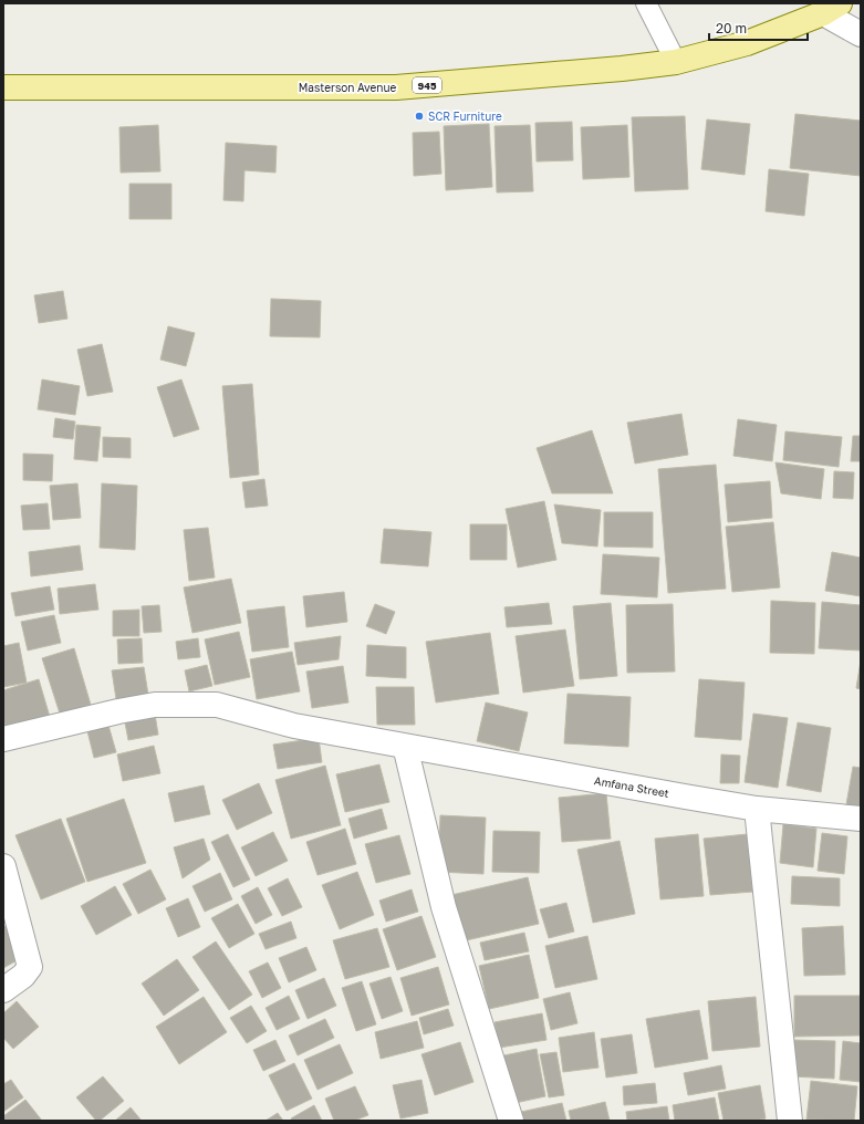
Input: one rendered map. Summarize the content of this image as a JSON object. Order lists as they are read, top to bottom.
{
  "streets": {
    "main road": ["945", "Masterson Avenue"],
    "street": ["Amfana Street"]
  },
  "places": ["SCR Furniture"],
  "scale_bar": "20 m"
}
